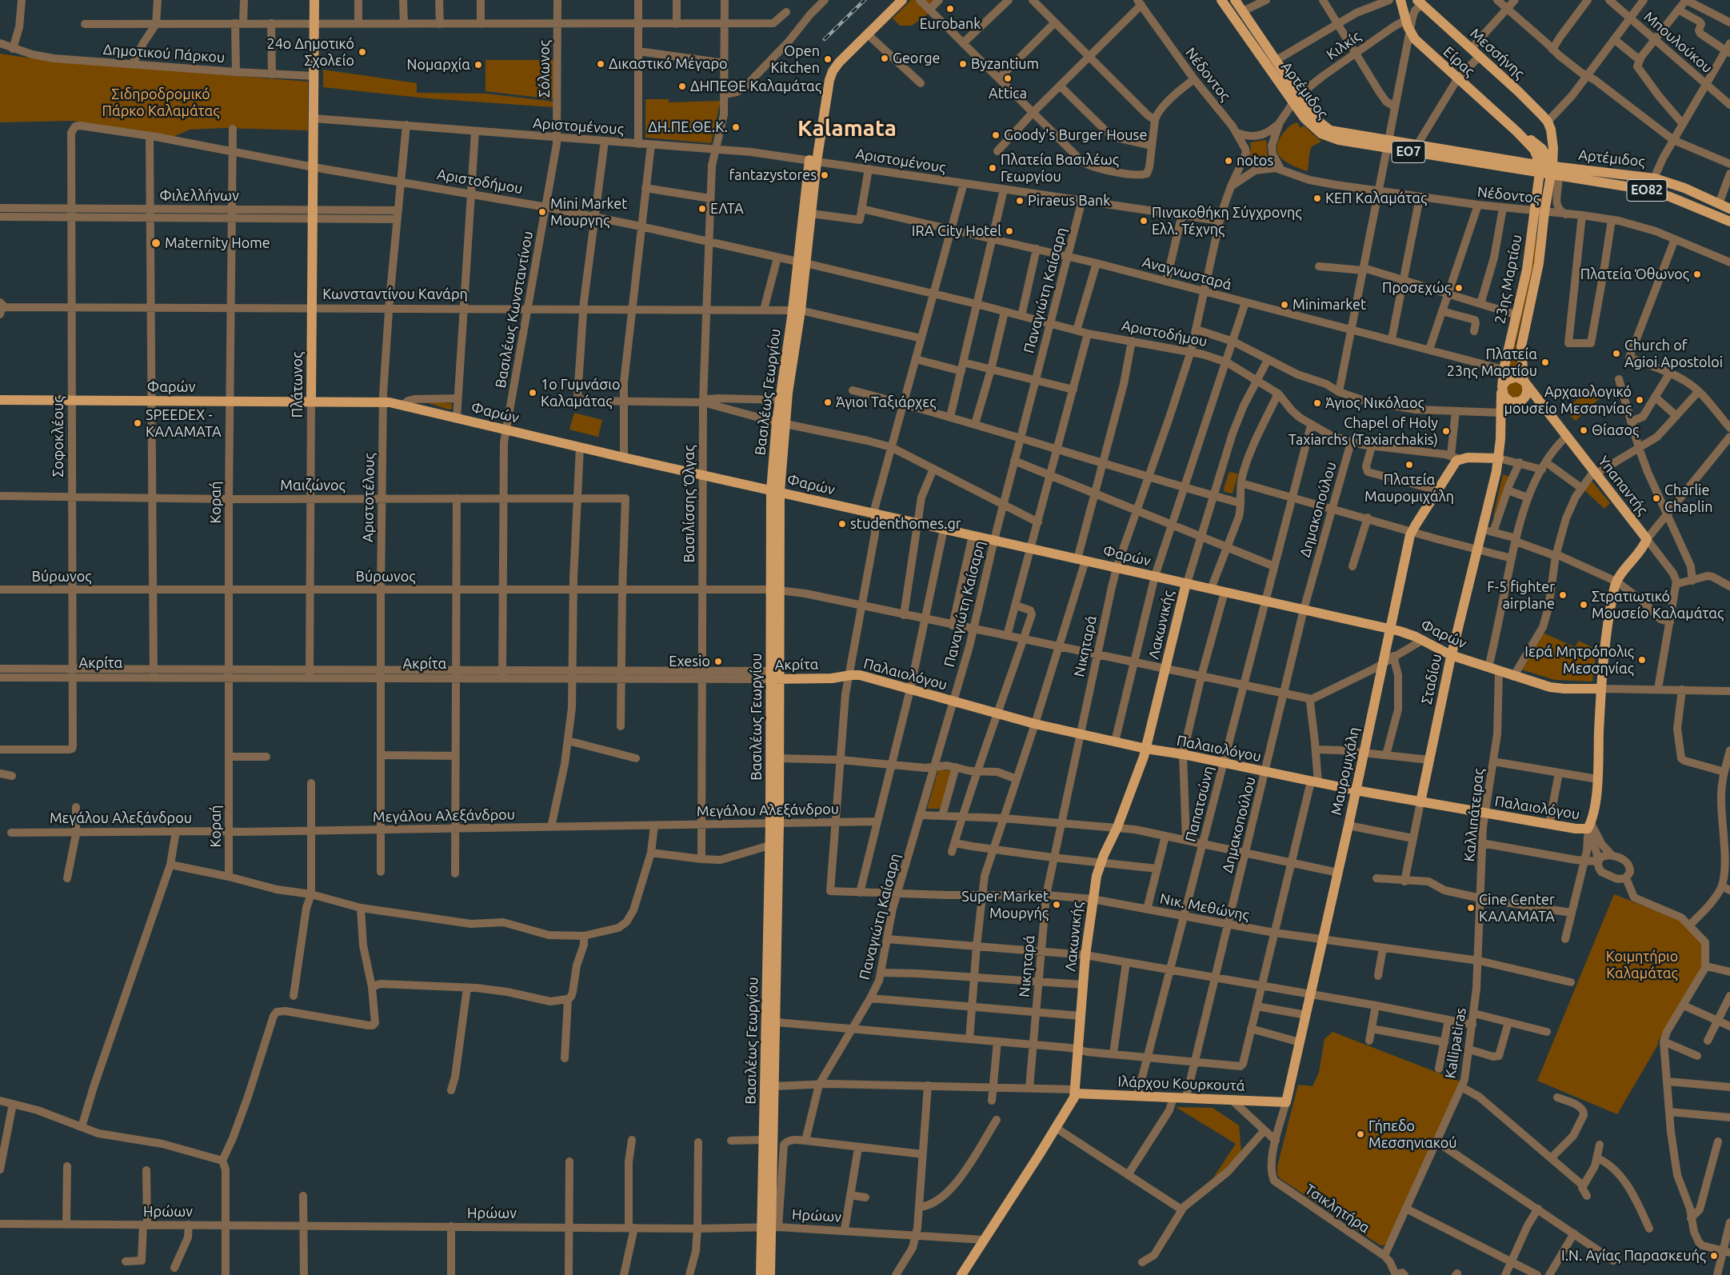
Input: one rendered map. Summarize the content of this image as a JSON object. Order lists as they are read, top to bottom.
{
  "streets": {
    "main road": [
      "Μεσσήνης",
      "Είρας",
      "Αρτέμιδος",
      "ΕΟ7",
      "Αριστοδήμου",
      "ΕΟ82",
      "23ης Μαρτίου",
      "Πλάτωνος",
      "Φαρών",
      "Βασιλέως Γεωργίου",
      "Υπαπαντής",
      "Λακωνικής",
      "Ακρίτα",
      "Παλαιολόγου",
      "Σταδίου",
      "Μαυρομιχάλη",
      "Ιλάρχου Κουρκουτά"
    ],
    "street": [
      "Μπουλούκου",
      "Κιλκίς",
      "Δημοτικού Πάρκου",
      "Σόλωνος",
      "Νέδοντος",
      "Αριστομένους",
      "Φιλελλήνων",
      "Αναγνωσταρά",
      "Παναγιώτη Καίσαρη",
      "Κωνσταντίνου Κανάρη",
      "Βασιλέως Κωνσταντίνου",
      "Σοφοκλέους",
      "Μαιζώνος",
      "Αριστοτέλους",
      "Κοραή",
      "Βασιλίσσης Όλγας",
      "Δημακοπούλου",
      "Βύρωνος",
      "Νικηταρά",
      "Παπατσώνη",
      "Μεγάλου Αλεξάνδρου",
      "Καλλιπάτειρας",
      "Νικ. Μεθώνης",
      "Kallipatiras",
      "Τσικλητήρα",
      "Ηρώων"
    ]
  },
  "crossings": [
    ["Κιλκίς", "Είρας"],
    ["Κιλκίς", "Αρτέμιδος"],
    ["Δημοτικού Πάρκου", "Πλάτωνος"],
    ["Μεσσήνης", "Αρτέμιδος"],
    ["Μεσσήνης", "23ης Μαρτίου"],
    ["Είρας", "Αρτέμιδος"],
    ["Είρας", "23ης Μαρτίου"],
    ["Σόλωνος", "Αριστομένους"],
    ["Σόλωνος", "Βασιλέως Κωνσταντίνου"],
    ["Νέδοντος", "23ης Μαρτίου"],
    ["Νέδοντος", "Νικηταρά"],
    ["Αρτέμιδος", "23ης Μαρτίου"],
    ["Αριστομένους", "Παναγιώτη Καίσαρη"],
    ["Αριστομένους", "Βασιλέως Κωνσταντίνου"],
    ["Αριστομένους", "Πλάτωνος"],
    ["Αριστομένους", "Βασιλέως Γεωργίου"],
    ["Αριστομένους", "Αριστοτέλους"],
    ["Αριστομένους", "Βασιλίσσης Όλγας"],
    ["Αριστομένους", "Νικηταρά"],
    ["Αριστοδήμου", "23ης Μαρτίου"],
    ["Αριστοδήμου", "Παναγιώτη Καίσαρη"],
    ["Αριστοδήμου", "Βασιλέως Κωνσταντίνου"],
    ["Αριστοδήμου", "Πλάτωνος"],
    ["Αριστοδήμου", "Βασιλέως Γεωργίου"],
    ["Αριστοδήμου", "Σοφοκλέους"],
    ["Αριστοδήμου", "Υπαπαντής"],
    ["Αριστοδήμου", "Αριστοτέλους"],
    ["Αριστοδήμου", "Κοραή"],
    ["Αριστοδήμου", "Βασιλίσσης Όλγας"],
    ["Αριστοδήμου", "Δημακοπούλου"],
    ["Αριστοδήμου", "Νικηταρά"],
    ["Αριστοδήμου", "Σταδίου"],
    ["Αριστοδήμου", "Μαυρομιχάλη"],
    ["Αριστοδήμου", "Παπατσώνη"],
    ["Αριστοδήμου", "Καλλιπάτειρας"],
    ["Φιλελλήνων", "Πλάτωνος"],
    ["Φιλελλήνων", "Σοφοκλέους"],
    ["Φιλελλήνων", "Αριστοτέλους"],
    ["Φιλελλήνων", "Κοραή"],
    ["Αναγνωσταρά", "23ης Μαρτίου"],
    ["Αναγνωσταρά", "Παναγιώτη Καίσαρη"],
    ["Αναγνωσταρά", "Νικηταρά"],
    ["23ης Μαρτίου", "Υπαπαντής"],
    ["23ης Μαρτίου", "Σταδίου"],
    ["23ης Μαρτίου", "Καλλιπάτειρας"],
    ["Παναγιώτη Καίσαρη", "Φαρών"],
    ["Παναγιώτη Καίσαρη", "Βύρωνος"],
    ["Παναγιώτη Καίσαρη", "Παλαιολόγου"],
    ["Παναγιώτη Καίσαρη", "Νικ. Μεθώνης"],
    ["Κωνσταντίνου Κανάρη", "Βασιλέως Κωνσταντίνου"],
    ["Κωνσταντίνου Κανάρη", "Πλάτωνος"],
    ["Κωνσταντίνου Κανάρη", "Βασιλέως Γεωργίου"],
    ["Κωνσταντίνου Κανάρη", "Σοφοκλέους"],
    ["Κωνσταντίνου Κανάρη", "Αριστοτέλους"],
    ["Κωνσταντίνου Κανάρη", "Κοραή"],
    ["Κωνσταντίνου Κανάρη", "Βασιλίσσης Όλγας"],
    ["Βασιλέως Κωνσταντίνου", "Φαρών"],
    ["Βασιλέως Κωνσταντίνου", "Μαιζώνος"],
    ["Βασιλέως Κωνσταντίνου", "Βύρωνος"],
    ["Βασιλέως Κωνσταντίνου", "Ακρίτα"],
    ["Πλάτωνος", "Φαρών"],
    ["Πλάτωνος", "Μαιζώνος"],
    ["Πλάτωνος", "Βύρωνος"],
    ["Πλάτωνος", "Ακρίτα"],
    ["Φαρών", "Βασιλέως Γεωργίου"],
    ["Φαρών", "Σοφοκλέους"],
    ["Φαρών", "Αριστοτέλους"],
    ["Φαρών", "Κοραή"],
    ["Φαρών", "Βασιλίσσης Όλγας"],
    ["Φαρών", "Δημακοπούλου"],
    ["Φαρών", "Λακωνικής"],
    ["Φαρών", "Νικηταρά"],
    ["Φαρών", "Σταδίου"],
    ["Φαρών", "Μαυρομιχάλη"],
    ["Φαρών", "Παπατσώνη"],
    ["Φαρών", "Καλλιπάτειρας"],
    ["Βασιλέως Γεωργίου", "Βύρωνος"],
    ["Βασιλέως Γεωργίου", "Ακρίτα"],
    ["Βασιλέως Γεωργίου", "Μεγάλου Αλεξάνδρου"],
    ["Βασιλέως Γεωργίου", "Ηρώων"],
    ["Σοφοκλέους", "Μαιζώνος"],
    ["Σοφοκλέους", "Βύρωνος"],
    ["Σοφοκλέους", "Ακρίτα"],
    ["Μαιζώνος", "Αριστοτέλους"],
    ["Μαιζώνος", "Κοραή"],
    ["Μαιζώνος", "Βύρωνος"],
    ["Υπαπαντής", "Σταδίου"],
    ["Υπαπαντής", "Καλλιπάτειρας"],
    ["Αριστοτέλους", "Βύρωνος"],
    ["Αριστοτέλους", "Ακρίτα"],
    ["Αριστοτέλους", "Μεγάλου Αλεξάνδρου"],
    ["Κοραή", "Βύρωνος"],
    ["Κοραή", "Ακρίτα"],
    ["Κοραή", "Μεγάλου Αλεξάνδρου"],
    ["Βασιλίσσης Όλγας", "Βύρωνος"],
    ["Βασιλίσσης Όλγας", "Ακρίτα"],
    ["Βασιλίσσης Όλγας", "Μεγάλου Αλεξάνδρου"],
    ["Δημακοπούλου", "Βύρωνος"],
    ["Δημακοπούλου", "Παλαιολόγου"],
    ["Δημακοπούλου", "Νικ. Μεθώνης"],
    ["Δημακοπούλου", "Ιλάρχου Κουρκουτά"],
    ["Βύρωνος", "Λακωνικής"],
    ["Βύρωνος", "Νικηταρά"],
    ["Βύρωνος", "Παπατσώνη"],
    ["Λακωνικής", "Παλαιολόγου"],
    ["Λακωνικής", "Νικ. Μεθώνης"],
    ["Λακωνικής", "Ιλάρχου Κουρκουτά"],
    ["Λακωνικής", "Ηρώων"],
    ["Νικηταρά", "Παλαιολόγου"],
    ["Νικηταρά", "Νικ. Μεθώνης"],
    ["Ακρίτα", "Παλαιολόγου"],
    ["Παλαιολόγου", "Σταδίου"],
    ["Παλαιολόγου", "Μαυρομιχάλη"],
    ["Παλαιολόγου", "Παπατσώνη"],
    ["Παλαιολόγου", "Καλλιπάτειρας"],
    ["Σταδίου", "Καλλιπάτειρας"],
    ["Μαυρομιχάλη", "Νικ. Μεθώνης"],
    ["Μαυρομιχάλη", "Ιλάρχου Κουρκουτά"],
    ["Παπατσώνη", "Νικ. Μεθώνης"],
    ["Παπατσώνη", "Ιλάρχου Κουρκουτά"],
    ["Μεγάλου Αλεξάνδρου", "Νικ. Μεθώνης"],
    ["Καλλιπάτειρας", "Νικ. Μεθώνης"],
    ["Καλλιπάτειρας", "Kallipatiras"],
    ["Νικ. Μεθώνης", "Kallipatiras"],
    ["Kallipatiras", "Τσικλητήρα"]
  ],
  "districts": ["Kalamata"],
  "parks": ["Σιδηροδρομικό Πάρκο Καλαμάτας", "Κοιμητήριο Καλαμάτας"],
  "places": [
    "Eurobank",
    "24ο Δημοτικό Σχολείο",
    "George",
    "Open Kitchen",
    "Δικαστικό Μέγαρο",
    "Byzantium",
    "Νομαρχία",
    "Attica",
    "ΔΗΠΕΘΕ Καλαμάτας",
    "ΔΗ.ΠΕ.ΘΕ.Κ.",
    "Goody's Burger House",
    "notos",
    "Πλατεία Βασιλέως Γεωργίου",
    "fantazystores",
    "ΚΕΠ Καλαμάτας",
    "Piraeus Bank",
    "ΕΛΤΑ",
    "Mini Market Μουργης",
    "Πινακοθήκη Σύγχρονης Ελλ. Τέχνης",
    "IRA City Hotel",
    "Maternity Home",
    "Πλατεία Όθωνος",
    "Προσεχώς",
    "Minimarket",
    "Church of Agioi Apostoloi",
    "Πλατεία 23ης Μαρτίου",
    "1ο Γυμνάσιο Καλαμάτας",
    "Αρχαιολογικό μουσείο Μεσσηνίας",
    "Άγιοι Ταξιάρχες",
    "Άγιος Νικόλαος",
    "SPEEDEX - ΚΑΛΑΜΑΤΑ",
    "Θίασος",
    "Chapel of Holy Taxiarchs (Taxiarchakis)",
    "Πλατεία Μαυρομιχάλη",
    "Charlie Chaplin",
    "studenthomes.gr",
    "F-5 fighter airplane",
    "Στρατιωτικό Μουσείο Καλαμάτας",
    "Ιερά Μητρόπολις Μεσσηνίας",
    "Exesio",
    "Super Market Μουργής",
    "Cine Center ΚΑΛΑΜΑΤΑ",
    "Γήπεδο Μεσσηνιακού",
    "Ι.Ν. Αγίας Παρασκευής"
  ]
}
